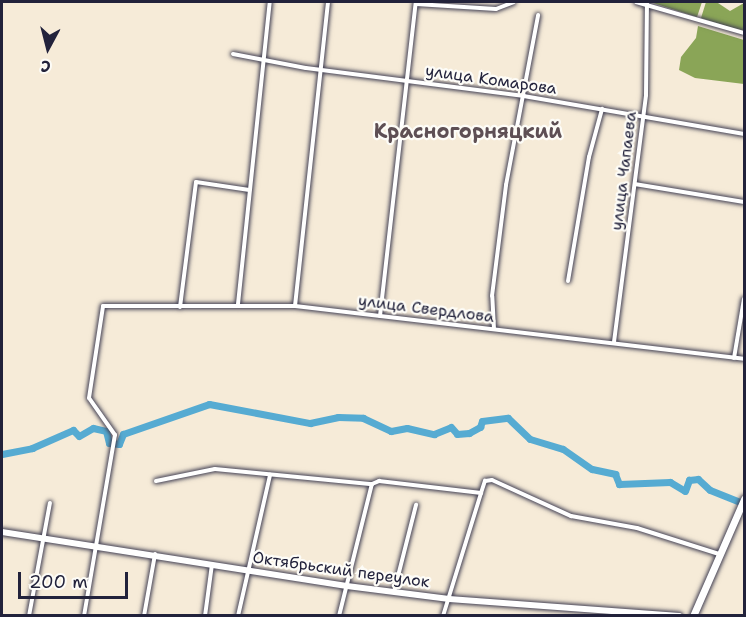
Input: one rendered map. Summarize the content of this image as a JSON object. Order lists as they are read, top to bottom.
{
  "streets": {
    "street": [
      "улица Комарова",
      "улица Чапаева",
      "улица Свердлова",
      "Октябрьский переулок"
    ]
  },
  "crossings": [
    ["улица Комарова", "улица Чапаева"],
    ["улица Чапаева", "улица Свердлова"],
    ["улица Свердлова", "Октябрьский переулок"]
  ],
  "districts": ["Красногорняцкий"],
  "scale_bar": "200 m",
  "north": "bottom"
}
